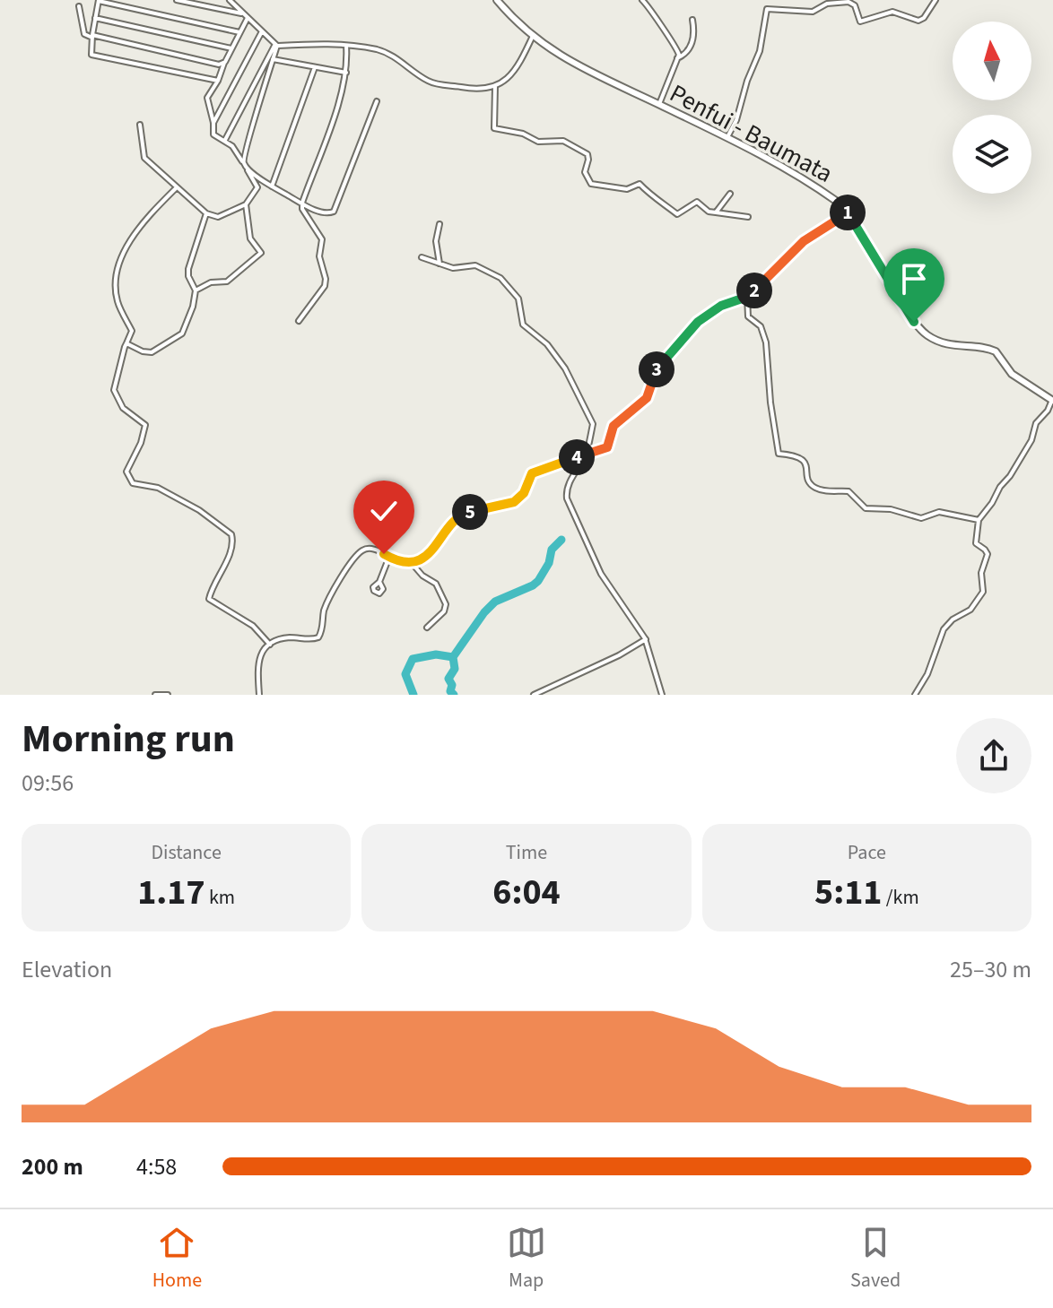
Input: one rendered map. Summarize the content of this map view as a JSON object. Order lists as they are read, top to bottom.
{
  "streets": {
    "street": ["Penfui - Baumata"]
  },
  "north": "top",
  "page": {
    "pins": [
      "1",
      "2",
      "3",
      "4",
      "5"
    ],
    "heading": ["Morning run", "09:56"],
    "stats": [
      ["Distance", "1.17 km"],
      ["Time", "6:04"],
      ["Pace", "5:11 /km"]
    ],
    "chart": ["Elevation", "25–30 m"],
    "list": [
      {
        "name": "200 m",
        "note": "4:58"
      }
    ],
    "tabs": ["Home", "Map", "Saved"]
  }
}
